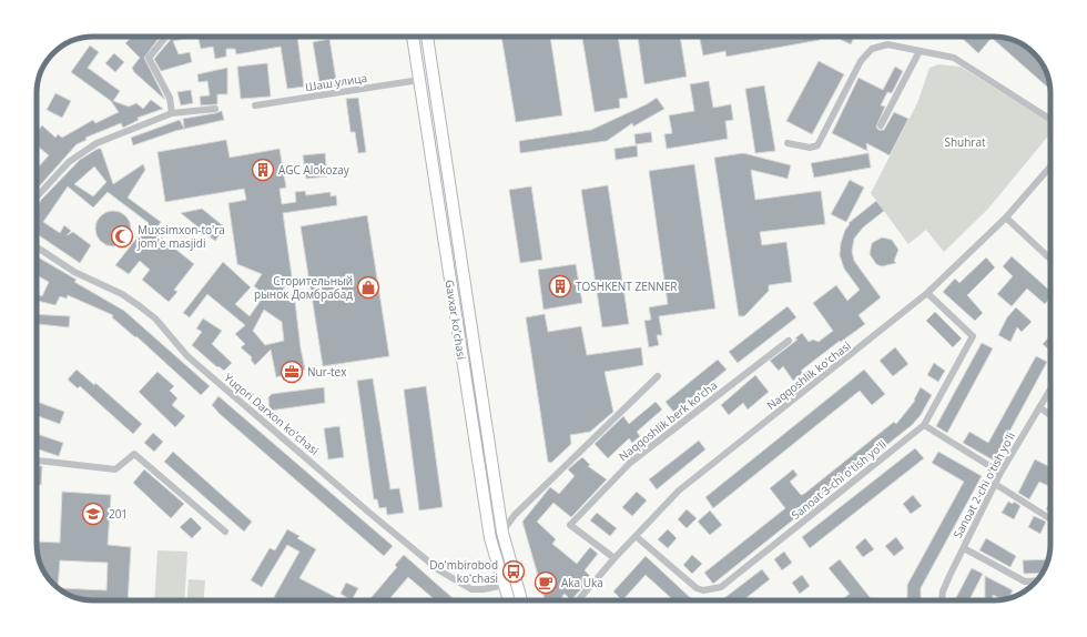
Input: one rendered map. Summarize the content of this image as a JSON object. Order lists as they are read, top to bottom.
{
  "streets": {
    "main road": ["Gavxar ko'chasi"],
    "street": [
      "Шаш улица",
      "Naqqoshlik ko'chasi",
      "Yuqori Darxon ko'chasi",
      "Naqqoshlik berk ko'cha",
      "Sanoat 3-chi o'tish yo'li",
      "Sanoat 2-chi o'tish yo'li"
    ]
  },
  "crossings": [
    ["Шаш улица", "Gavxar ko'chasi"],
    ["Gavxar ko'chasi", "Yuqori Darxon ko'chasi"],
    ["Naqqoshlik ko'chasi", "Naqqoshlik berk ko'cha"],
    ["Naqqoshlik ko'chasi", "Sanoat 3-chi o'tish yo'li"]
  ],
  "parks": ["Shuhrat"],
  "places": {
    "building": ["AGC Alokozay", "TOSHKENT ZENNER"],
    "mosque": ["Muxsimxon-to'ra jom'e masjidi"],
    "shop": ["Сторительный рынок Домбрабад"],
    "office": ["Nur-tex"],
    "school or university": ["201"],
    "bus stop": ["Doʻmbirobod koʻchasi"],
    "cafe": ["Aka Uka"]
  }
}
